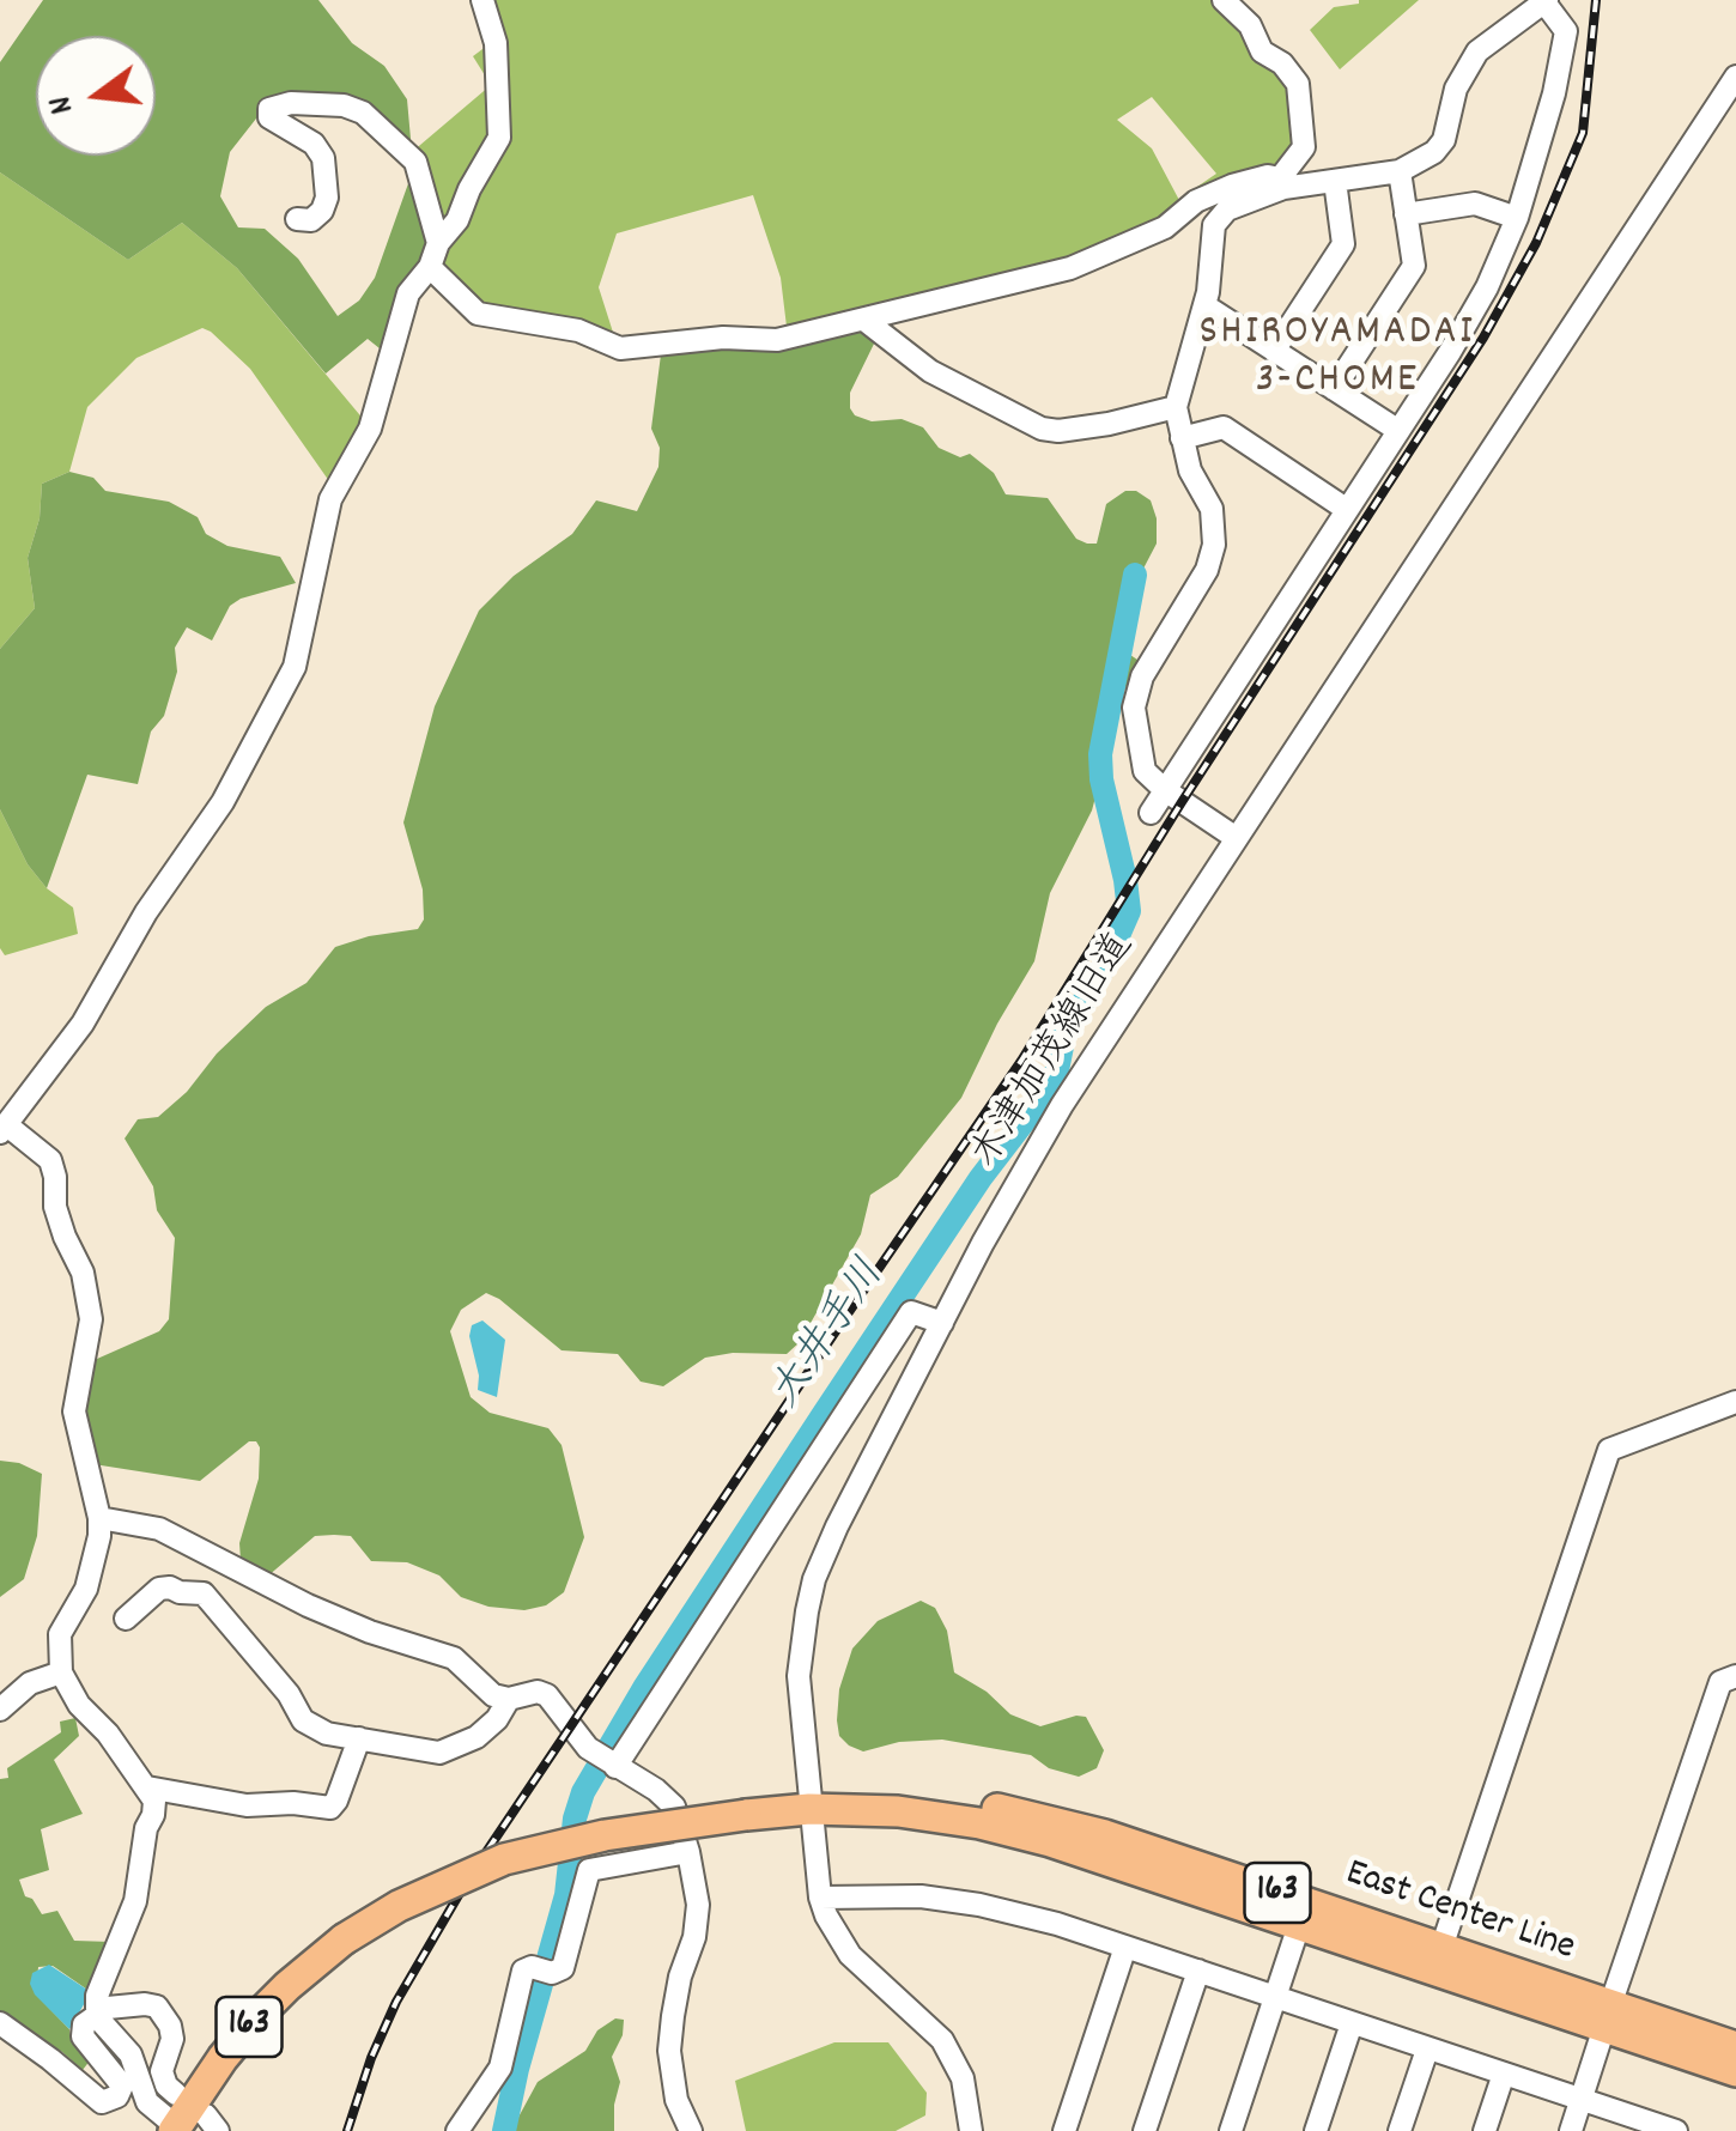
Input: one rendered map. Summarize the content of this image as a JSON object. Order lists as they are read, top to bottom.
{
  "streets": {
    "highway": ["163", "East Center Line"],
    "street": ["木津加茂線旧道"]
  },
  "crossings": [
    ["木津加茂線旧道", "East Center Line"]
  ],
  "districts": ["SHIROYAMADAI 3-CHOME"],
  "water": ["大井手川"],
  "north": "left"
}
